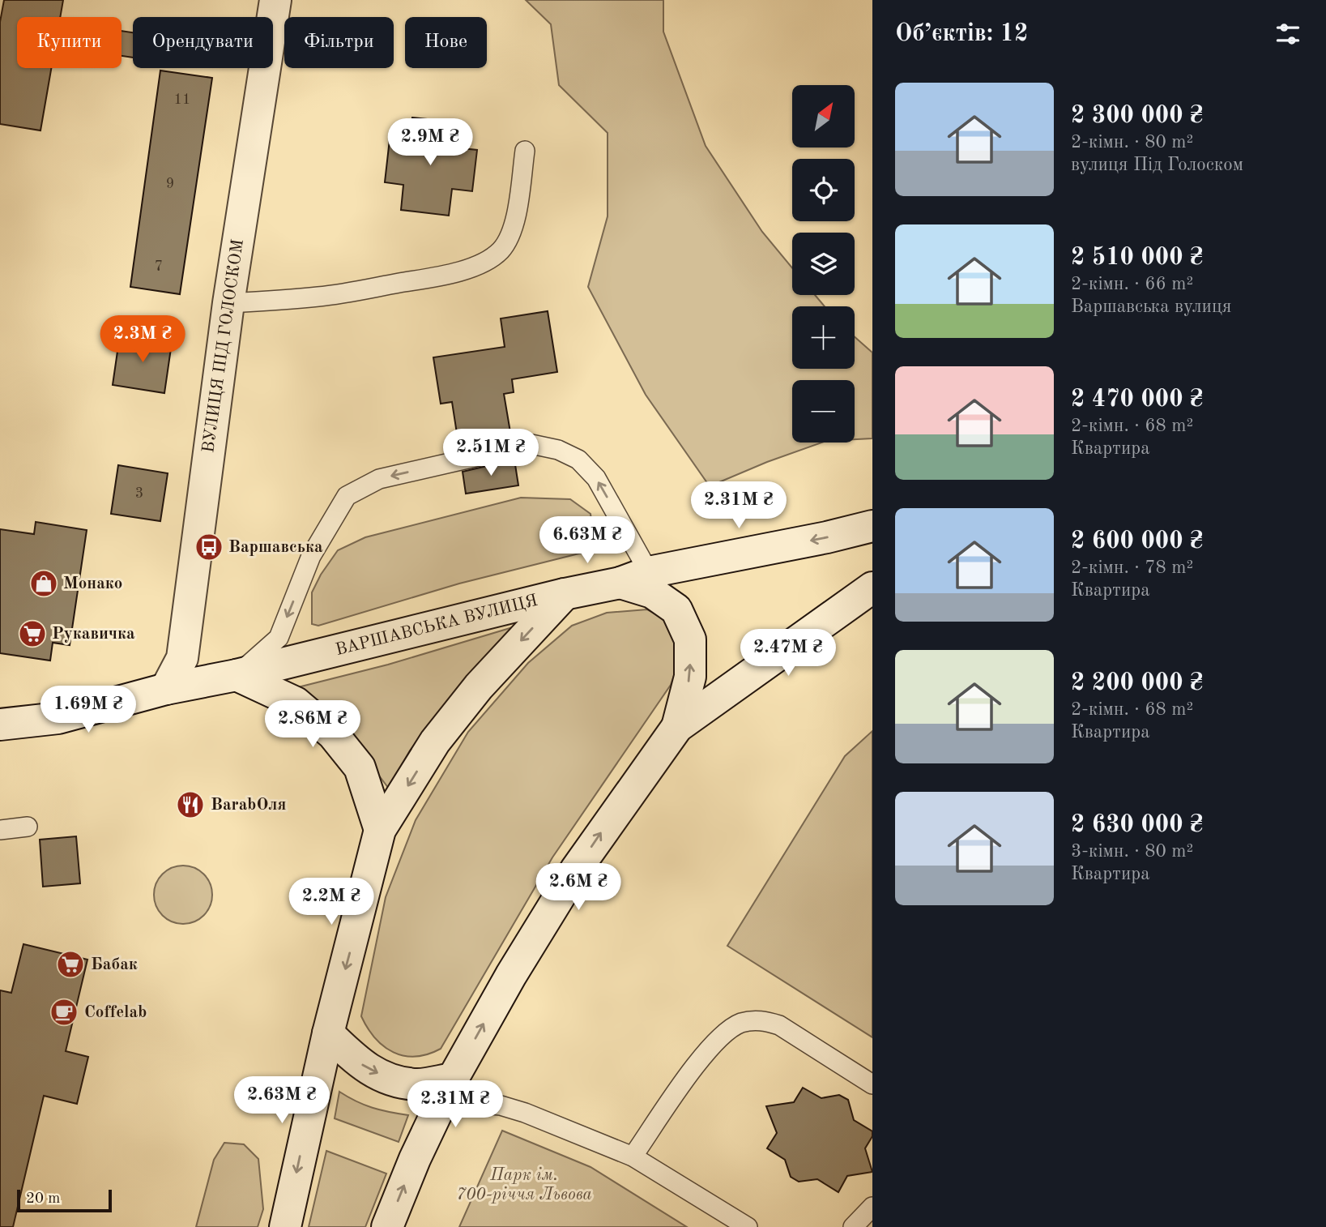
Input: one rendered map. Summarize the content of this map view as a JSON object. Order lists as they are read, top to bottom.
{
  "streets": {
    "main road": ["ВУЛИЦЯ ПІД ГОЛОСКОМ", "ВАРШАВСЬКА ВУЛИЦЯ"]
  },
  "crossings": [
    ["ВУЛИЦЯ ПІД ГОЛОСКОМ", "ВАРШАВСЬКА ВУЛИЦЯ"]
  ],
  "parks": ["Парк ім. 700-річчя Львова"],
  "places": {
    "bus stop": ["Варшавська"],
    "shop": ["Монако"],
    "supermarket": ["Рукавичка", "Бабак"],
    "restaurant": ["BarabОля"],
    "cafe": ["Coffelab"]
  },
  "house_numbers": [
    "11",
    "9",
    "7",
    "3"
  ],
  "scale_bar": "20 m",
  "north": "top right",
  "page": {
    "heading": "Об’єктів: 12",
    "chip": [
      "Купити",
      "Орендувати",
      "Фільтри",
      "Нове"
    ],
    "list": [
      {
        "name": "2 300 000 ₴",
        "note": "2-кімн. · 80 m² · вулиця Під Голоском"
      },
      {
        "name": "2 510 000 ₴",
        "note": "2-кімн. · 66 m² · Варшавська вулиця"
      },
      {
        "name": "2 470 000 ₴",
        "note": "2-кімн. · 68 m² · Квартира"
      },
      {
        "name": "2 600 000 ₴",
        "note": "2-кімн. · 78 m² · Квартира"
      },
      {
        "name": "2 200 000 ₴",
        "note": "2-кімн. · 68 m² · Квартира"
      },
      {
        "name": "2 630 000 ₴",
        "note": "3-кімн. · 80 m² · Квартира"
      }
    ],
    "map_buttons": ["+", "−"],
    "price": [
      "2.9M ₴",
      "2.3M ₴",
      "2.51M ₴",
      "2.31M ₴",
      "6.63M ₴",
      "2.47M ₴",
      "1.69M ₴",
      "2.86M ₴",
      "2.6M ₴",
      "2.2M ₴",
      "2.63M ₴",
      "2.31M ₴"
    ],
    "scale": "20 m"
  }
}
